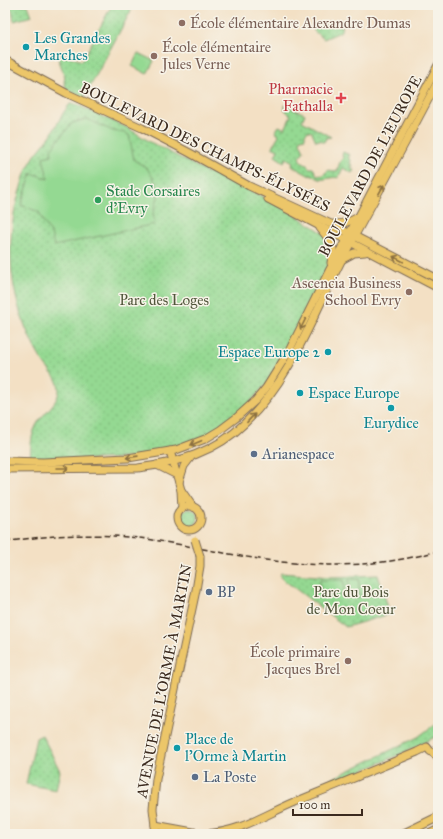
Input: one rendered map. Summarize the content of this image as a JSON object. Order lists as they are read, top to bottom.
{
  "streets": {
    "main road": ["BOULEVARD DES CHAMPS-ÉLYSÉES", "BOULEVARD DE L'EUROPE", "AVENUE DE L'ORME À MARTIN"]
  },
  "crossings": [
    ["BOULEVARD DES CHAMPS-ÉLYSÉES", "BOULEVARD DE L'EUROPE"]
  ],
  "parks": ["Parc des Loges", "Parc du Bois de Mon Coeur"],
  "places": {
    "other": [
      "École élémentaire Alexandre Dumas",
      "Les Grandes Marches",
      "École élémentaire Jules Verne",
      "Stade Corsaires d'Evry",
      "Ascencia Business School Evry",
      "Espace Europe 2",
      "Espace Europe",
      "Eurydice",
      "Arianespace",
      "BP",
      "École primaire Jacques Brel",
      "Place de l'Orme à Martin",
      "La Poste"
    ],
    "health": ["Pharmacie Fathalla"]
  },
  "scale_bar": "100 m"
}
